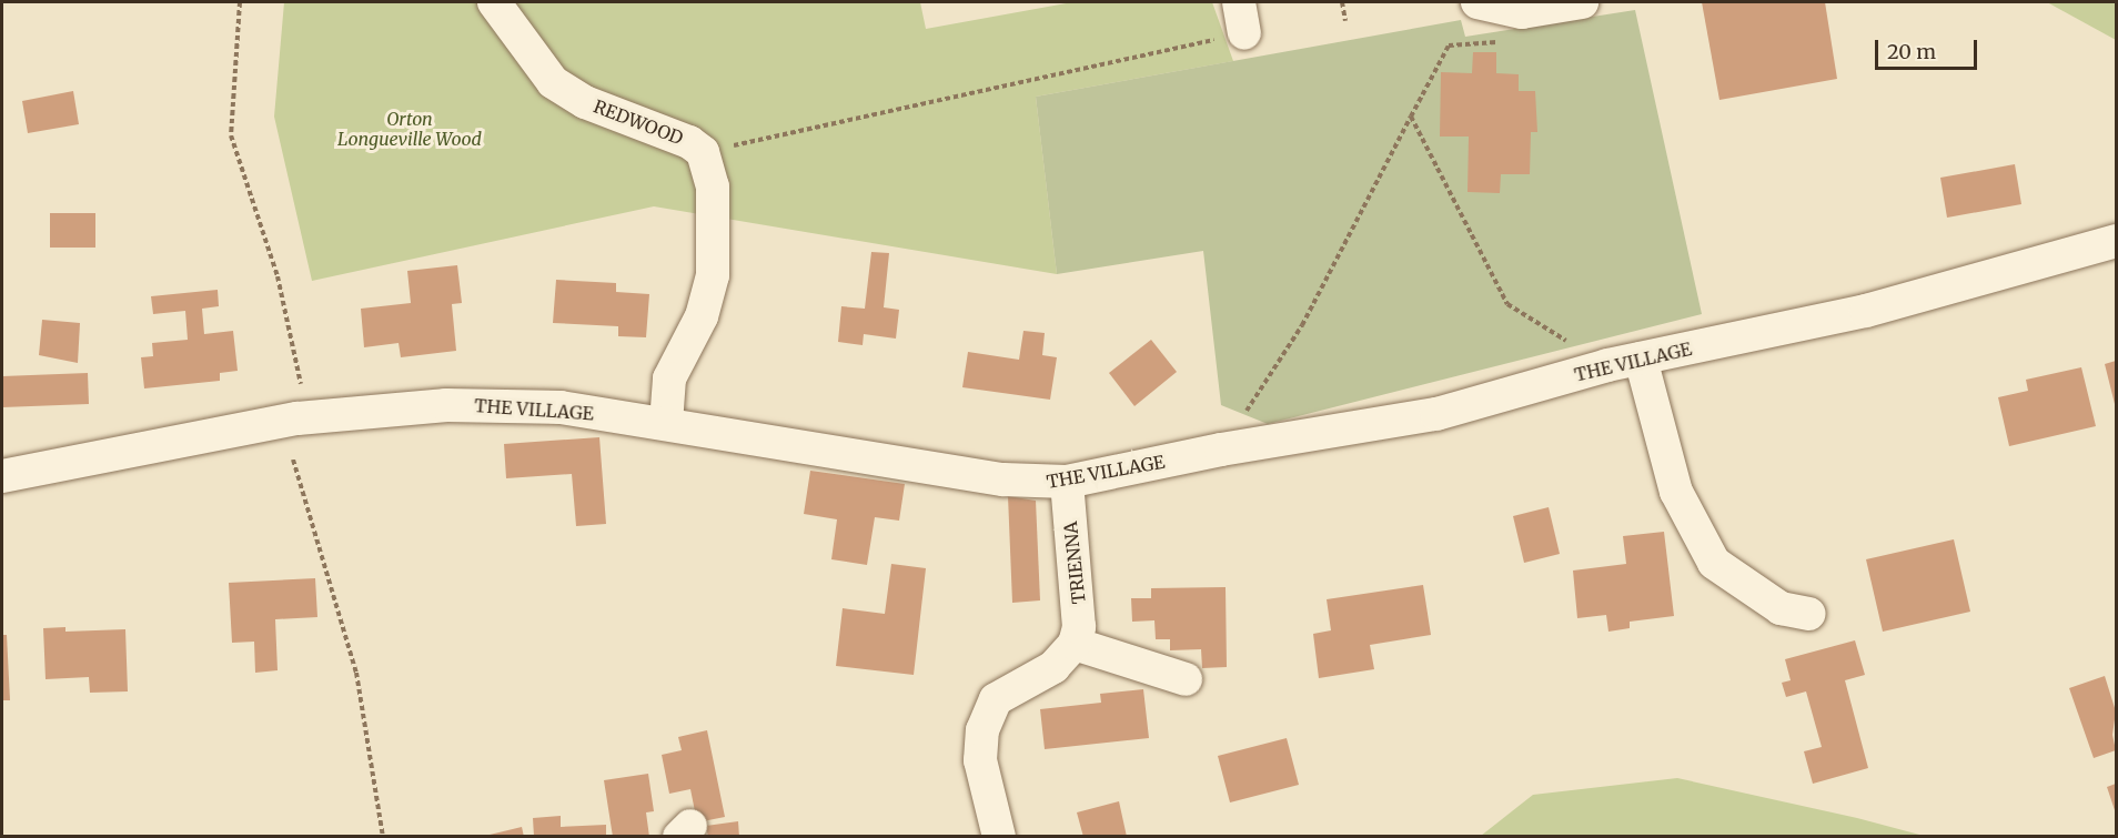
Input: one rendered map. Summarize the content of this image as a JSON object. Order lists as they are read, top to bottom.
{
  "streets": {
    "street": ["REDWOOD", "THE VILLAGE", "TRIENNA"]
  },
  "crossings": [
    ["REDWOOD", "THE VILLAGE"],
    ["THE VILLAGE", "TRIENNA"]
  ],
  "parks": ["Orton Longueville Wood"],
  "scale_bar": "20 m"
}
